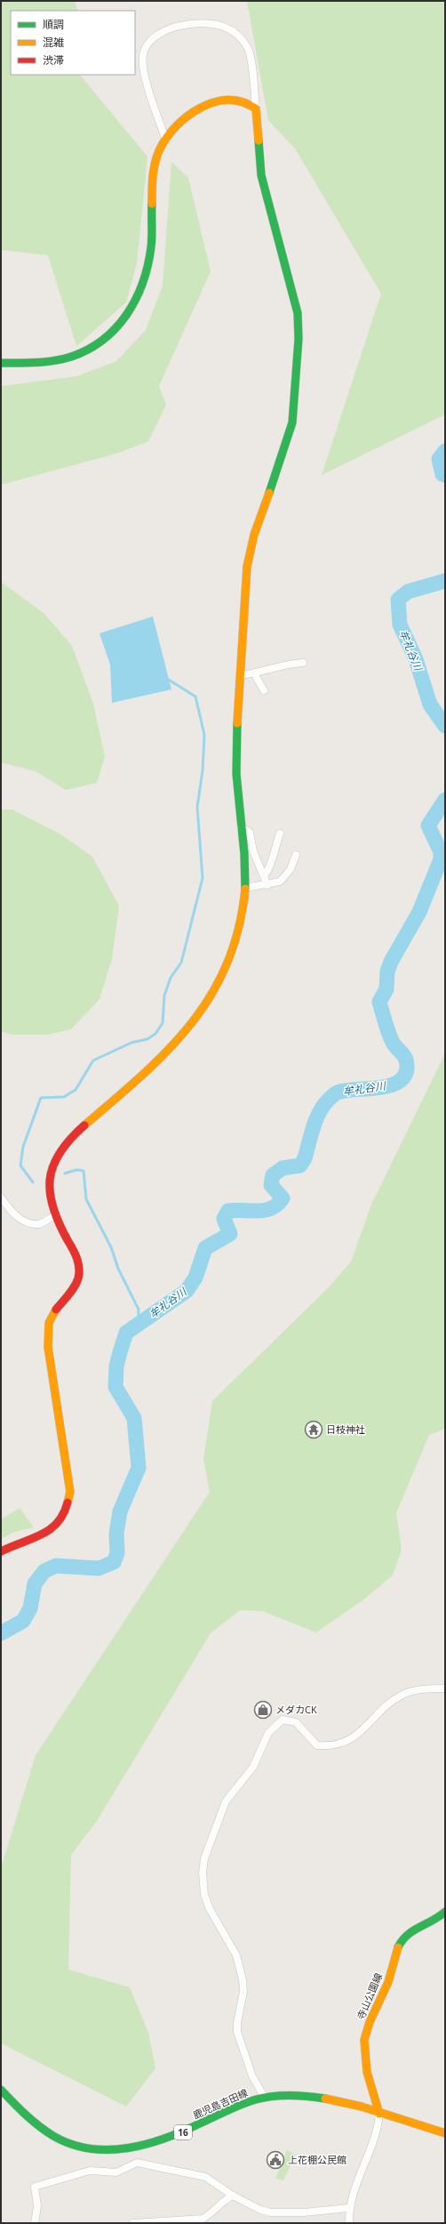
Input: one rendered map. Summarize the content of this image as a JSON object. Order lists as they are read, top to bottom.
{
  "streets": {
    "street": ["寺山公園線", "鹿児島吉田線", "16"]
  },
  "crossings": [
    ["寺山公園線", "鹿児島吉田線"]
  ],
  "water": ["牟礼谷川"],
  "places": {
    "temple": ["日枝神社"],
    "shop": ["メダカCK"],
    "public building": ["上花棚公民館"]
  },
  "legend": ["順調", "混雑", "渋滞"]
}
